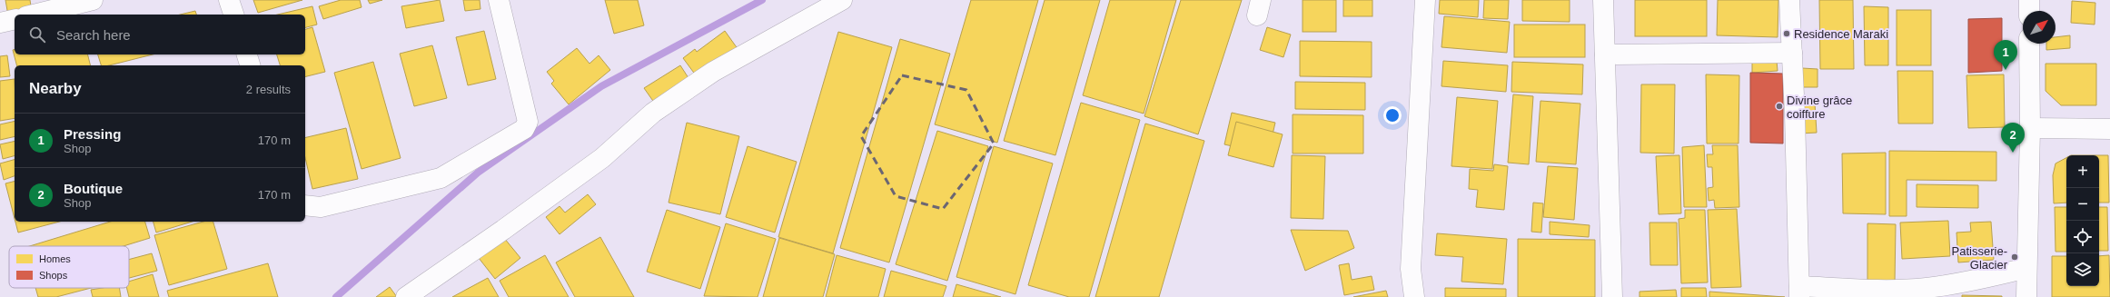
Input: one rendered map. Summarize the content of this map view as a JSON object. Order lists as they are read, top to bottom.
{
  "places": ["Residence Maraki", "Divine grâce coiffure", "Patisserie- Glacier"],
  "legend": ["Homes", "Shops"],
  "north": "top right",
  "page": {
    "search": "Search here",
    "pins": ["1", "2"],
    "heading": ["Nearby", "2 results"],
    "list": [
      {
        "mark": "1",
        "name": "Pressing",
        "note": "Shop",
        "value": "170 m"
      },
      {
        "mark": "2",
        "name": "Boutique",
        "note": "Shop",
        "value": "170 m"
      }
    ],
    "map_buttons": ["+", "−"]
  }
}
